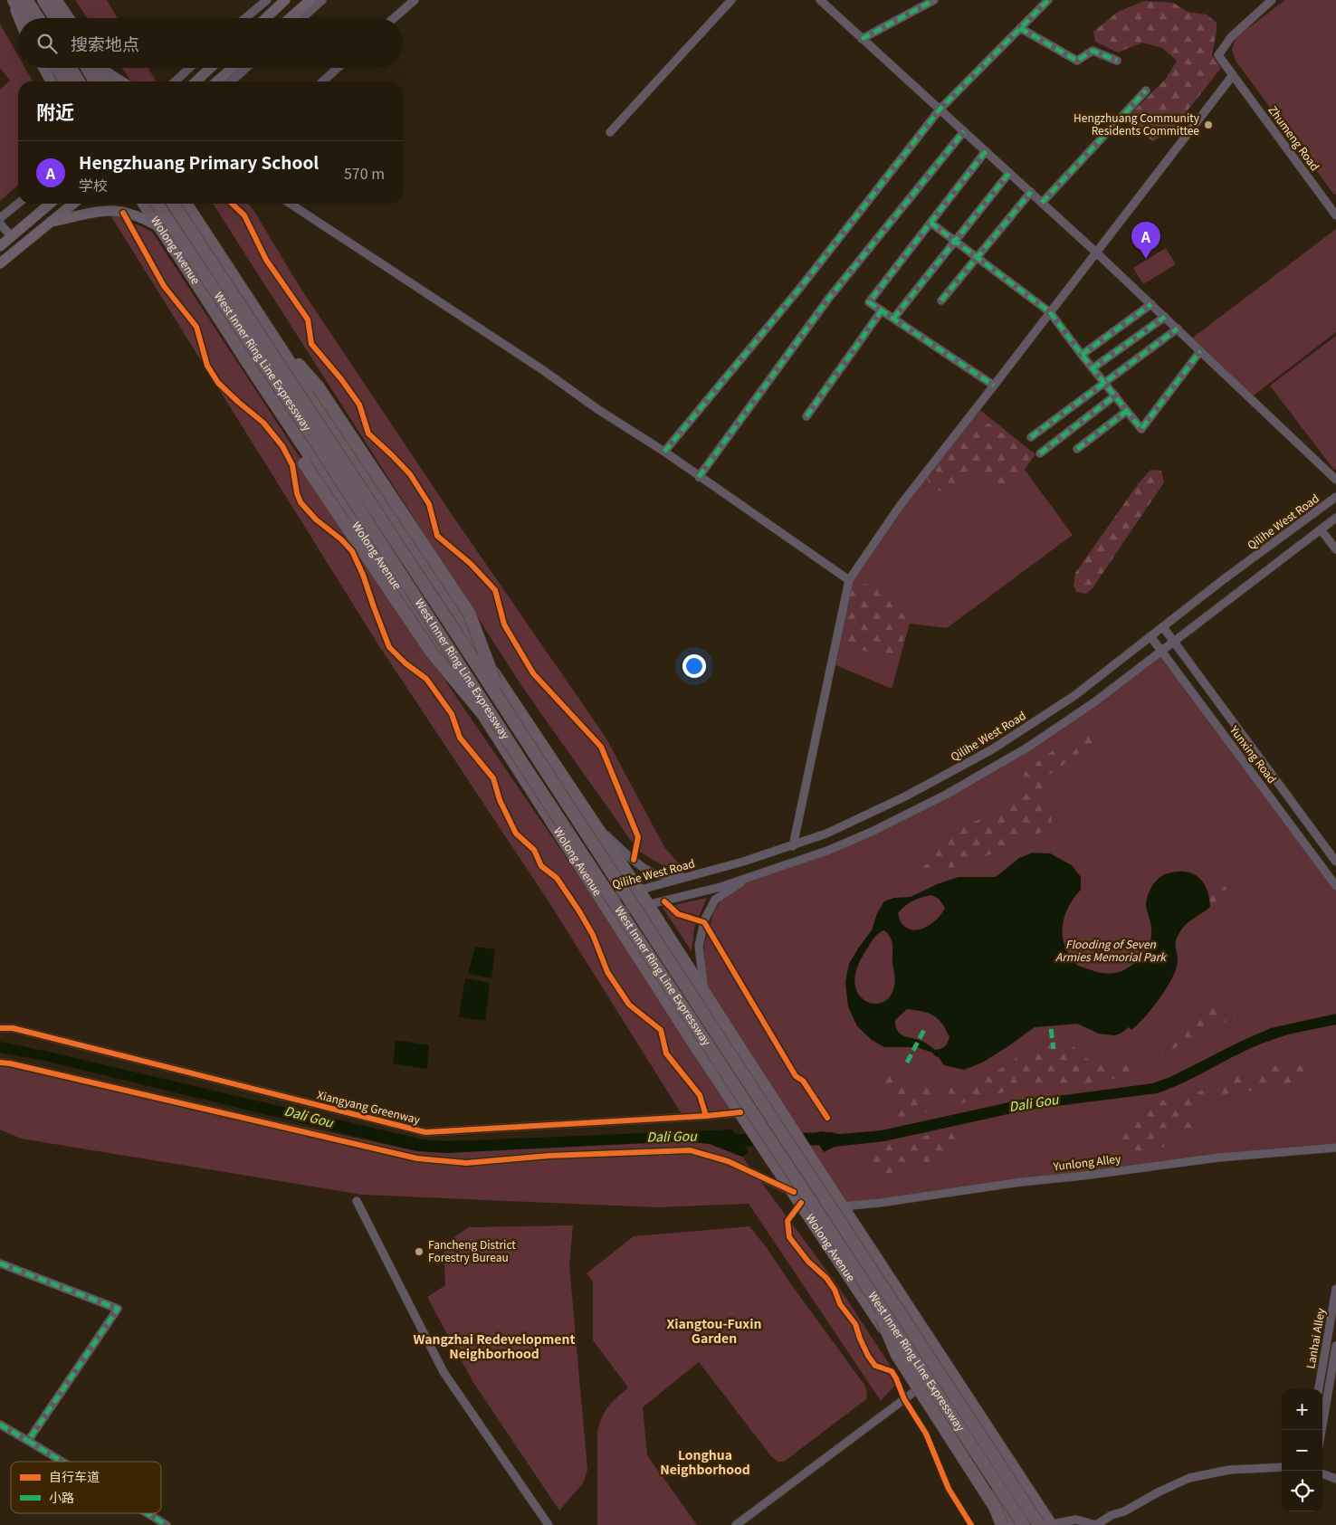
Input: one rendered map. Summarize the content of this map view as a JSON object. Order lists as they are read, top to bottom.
{
  "streets": {
    "highway": ["Wolong Avenue", "West Inner Ring Line Expressway"],
    "street": [
      "Zhumeng Road",
      "Qilihe West Road",
      "Yunxing Road",
      "Xiangyang Greenway",
      "Yunlong Alley",
      "Lanhai Alley"
    ]
  },
  "crossings": [
    ["Wolong Avenue", "Qilihe West Road"],
    ["Wolong Avenue", "Xiangyang Greenway"],
    ["Qilihe West Road", "Yunxing Road"]
  ],
  "districts": ["Xiangtou-Fuxin Garden", "Wangzhai Redevelopment Neighborhood", "Longhua Neighborhood"],
  "water": ["Dali Gou"],
  "parks": ["Flooding of Seven Armies Memorial Park"],
  "places": ["Hengzhuang Community Residents Committee", "Fancheng District Forestry Bureau"],
  "legend": ["自行车道", "小路"],
  "page": {
    "search": "搜索地点",
    "heading": "附近",
    "list": [
      {
        "mark": "A",
        "name": "Hengzhuang Primary School",
        "note": "学校",
        "value": "570 m"
      }
    ],
    "pins": "A",
    "map_buttons": ["+", "−"]
  }
}
